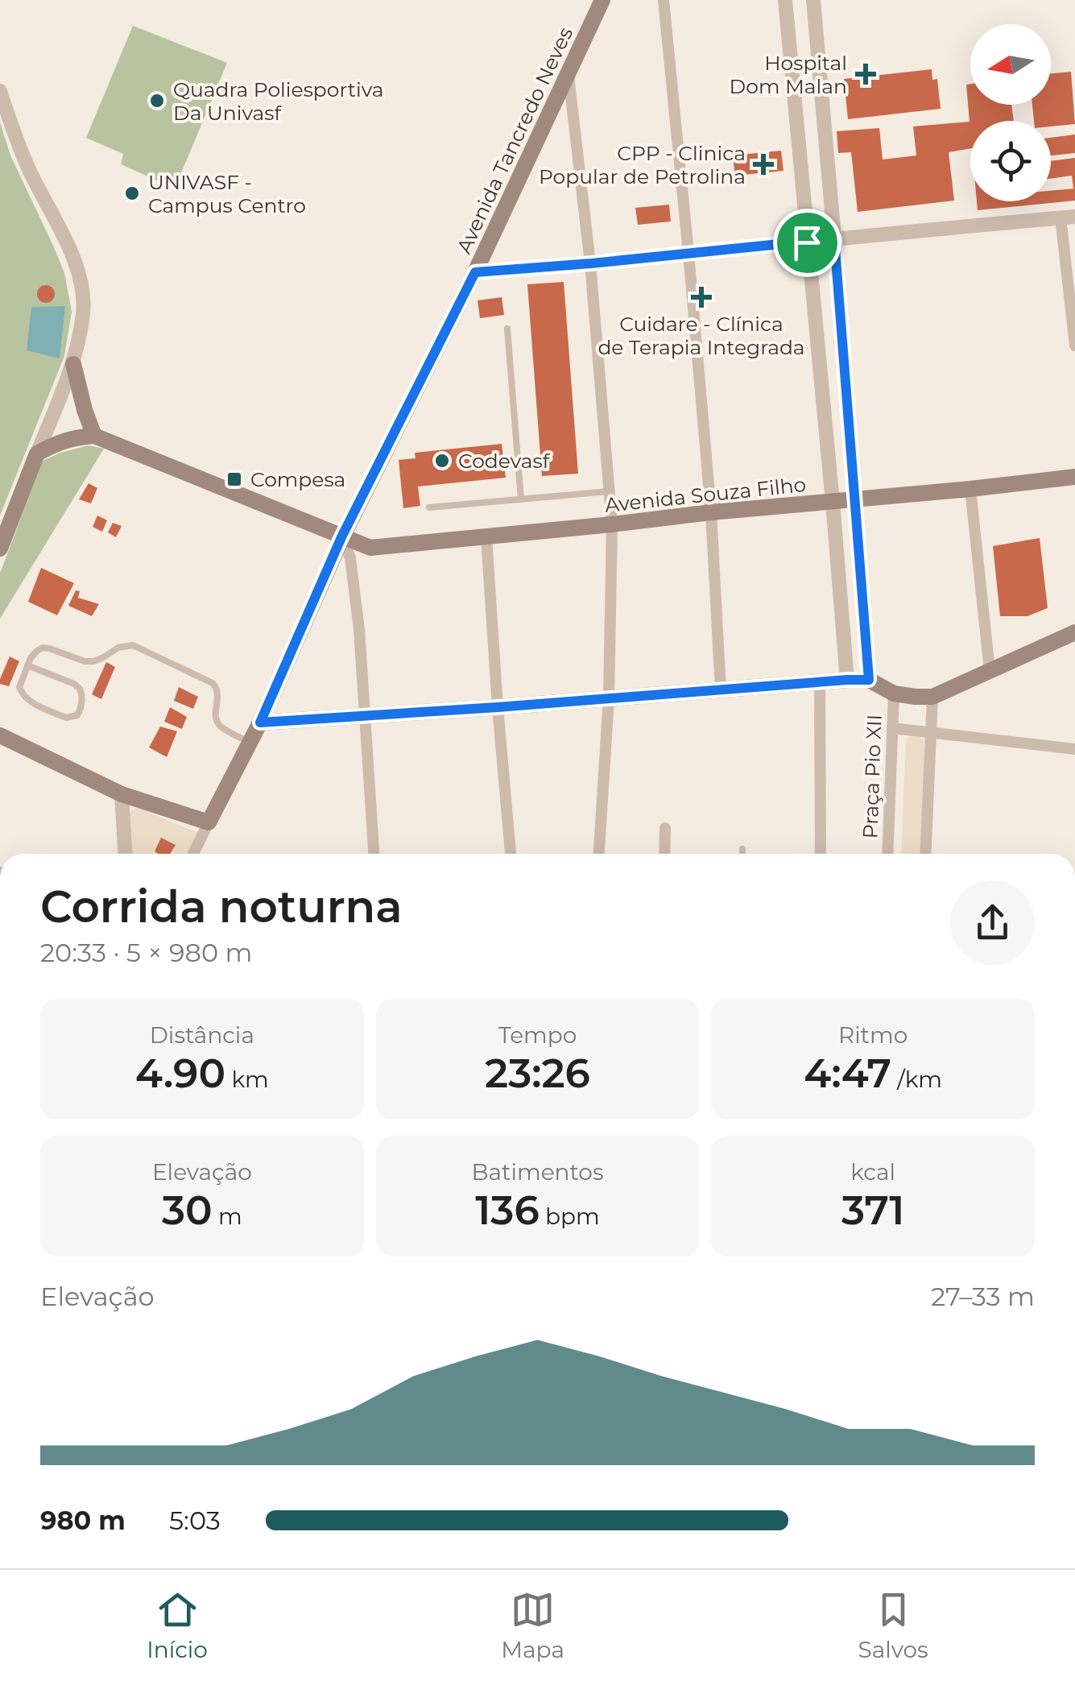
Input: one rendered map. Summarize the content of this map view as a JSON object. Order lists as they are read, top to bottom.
{
  "streets": {
    "main road": ["Avenida Tancredo Neves", "Avenida Souza Filho"],
    "street": ["Praça Pio XII"]
  },
  "crossings": [
    ["Avenida Tancredo Neves", "Avenida Souza Filho"]
  ],
  "places": {
    "health": ["Hospital Dom Malan", "CPP - Clinica Popular de Petrolina", "Cuidare - Clínica de Terapia Integrada"],
    "other": ["Quadra Poliesportiva Da Univasf", "UNIVASF - Campus Centro", "Codevasf"],
    "transit": ["Compesa"]
  },
  "north": "left",
  "page": {
    "heading": ["Corrida noturna", "20:33 · 5 × 980 m"],
    "stats": [
      ["Distância", "4.90 km"],
      ["Tempo", "23:26"],
      ["Ritmo", "4:47 /km"],
      ["Elevação", "30 m"],
      ["Batimentos", "136 bpm"],
      ["kcal", "371"]
    ],
    "chart": ["Elevação", "27–33 m"],
    "list": [
      {
        "name": "980 m",
        "note": "5:03"
      }
    ],
    "tabs": ["Início", "Mapa", "Salvos"]
  }
}
